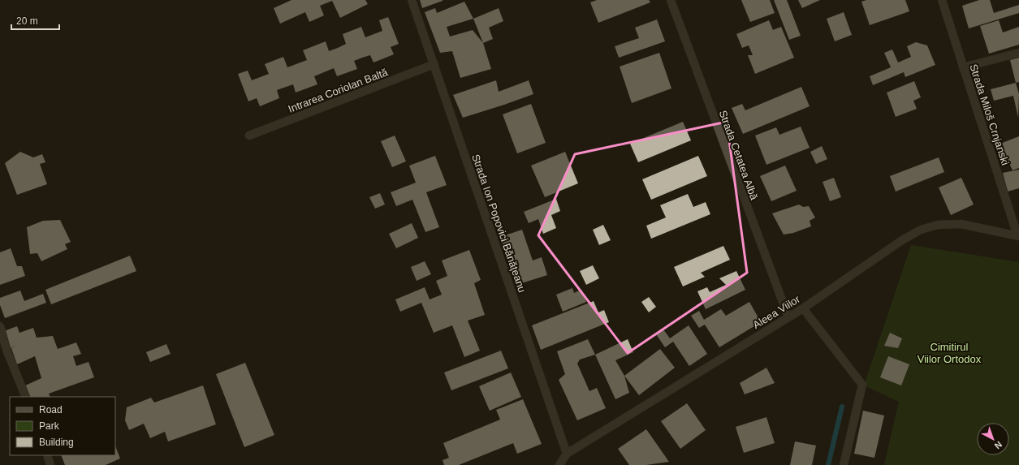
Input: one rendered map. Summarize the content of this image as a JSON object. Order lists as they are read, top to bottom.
{
  "streets": {
    "street": [
      "Intrarea Coriolan Baltă",
      "Strada Miloš Crnjanski",
      "Strada Cetatea Albă",
      "Strada Ion Popovici Bănățeanu",
      "Aleea Viilor"
    ]
  },
  "crossings": [
    ["Intrarea Coriolan Baltă", "Strada Ion Popovici Bănățeanu"],
    ["Strada Miloš Crnjanski", "Aleea Viilor"],
    ["Strada Cetatea Albă", "Aleea Viilor"],
    ["Strada Ion Popovici Bănățeanu", "Aleea Viilor"]
  ],
  "parks": ["Cimitirul Viilor Ortodox"],
  "legend": ["Road", "Park", "Building"],
  "scale_bar": "20 m",
  "north": "bottom right"
}
